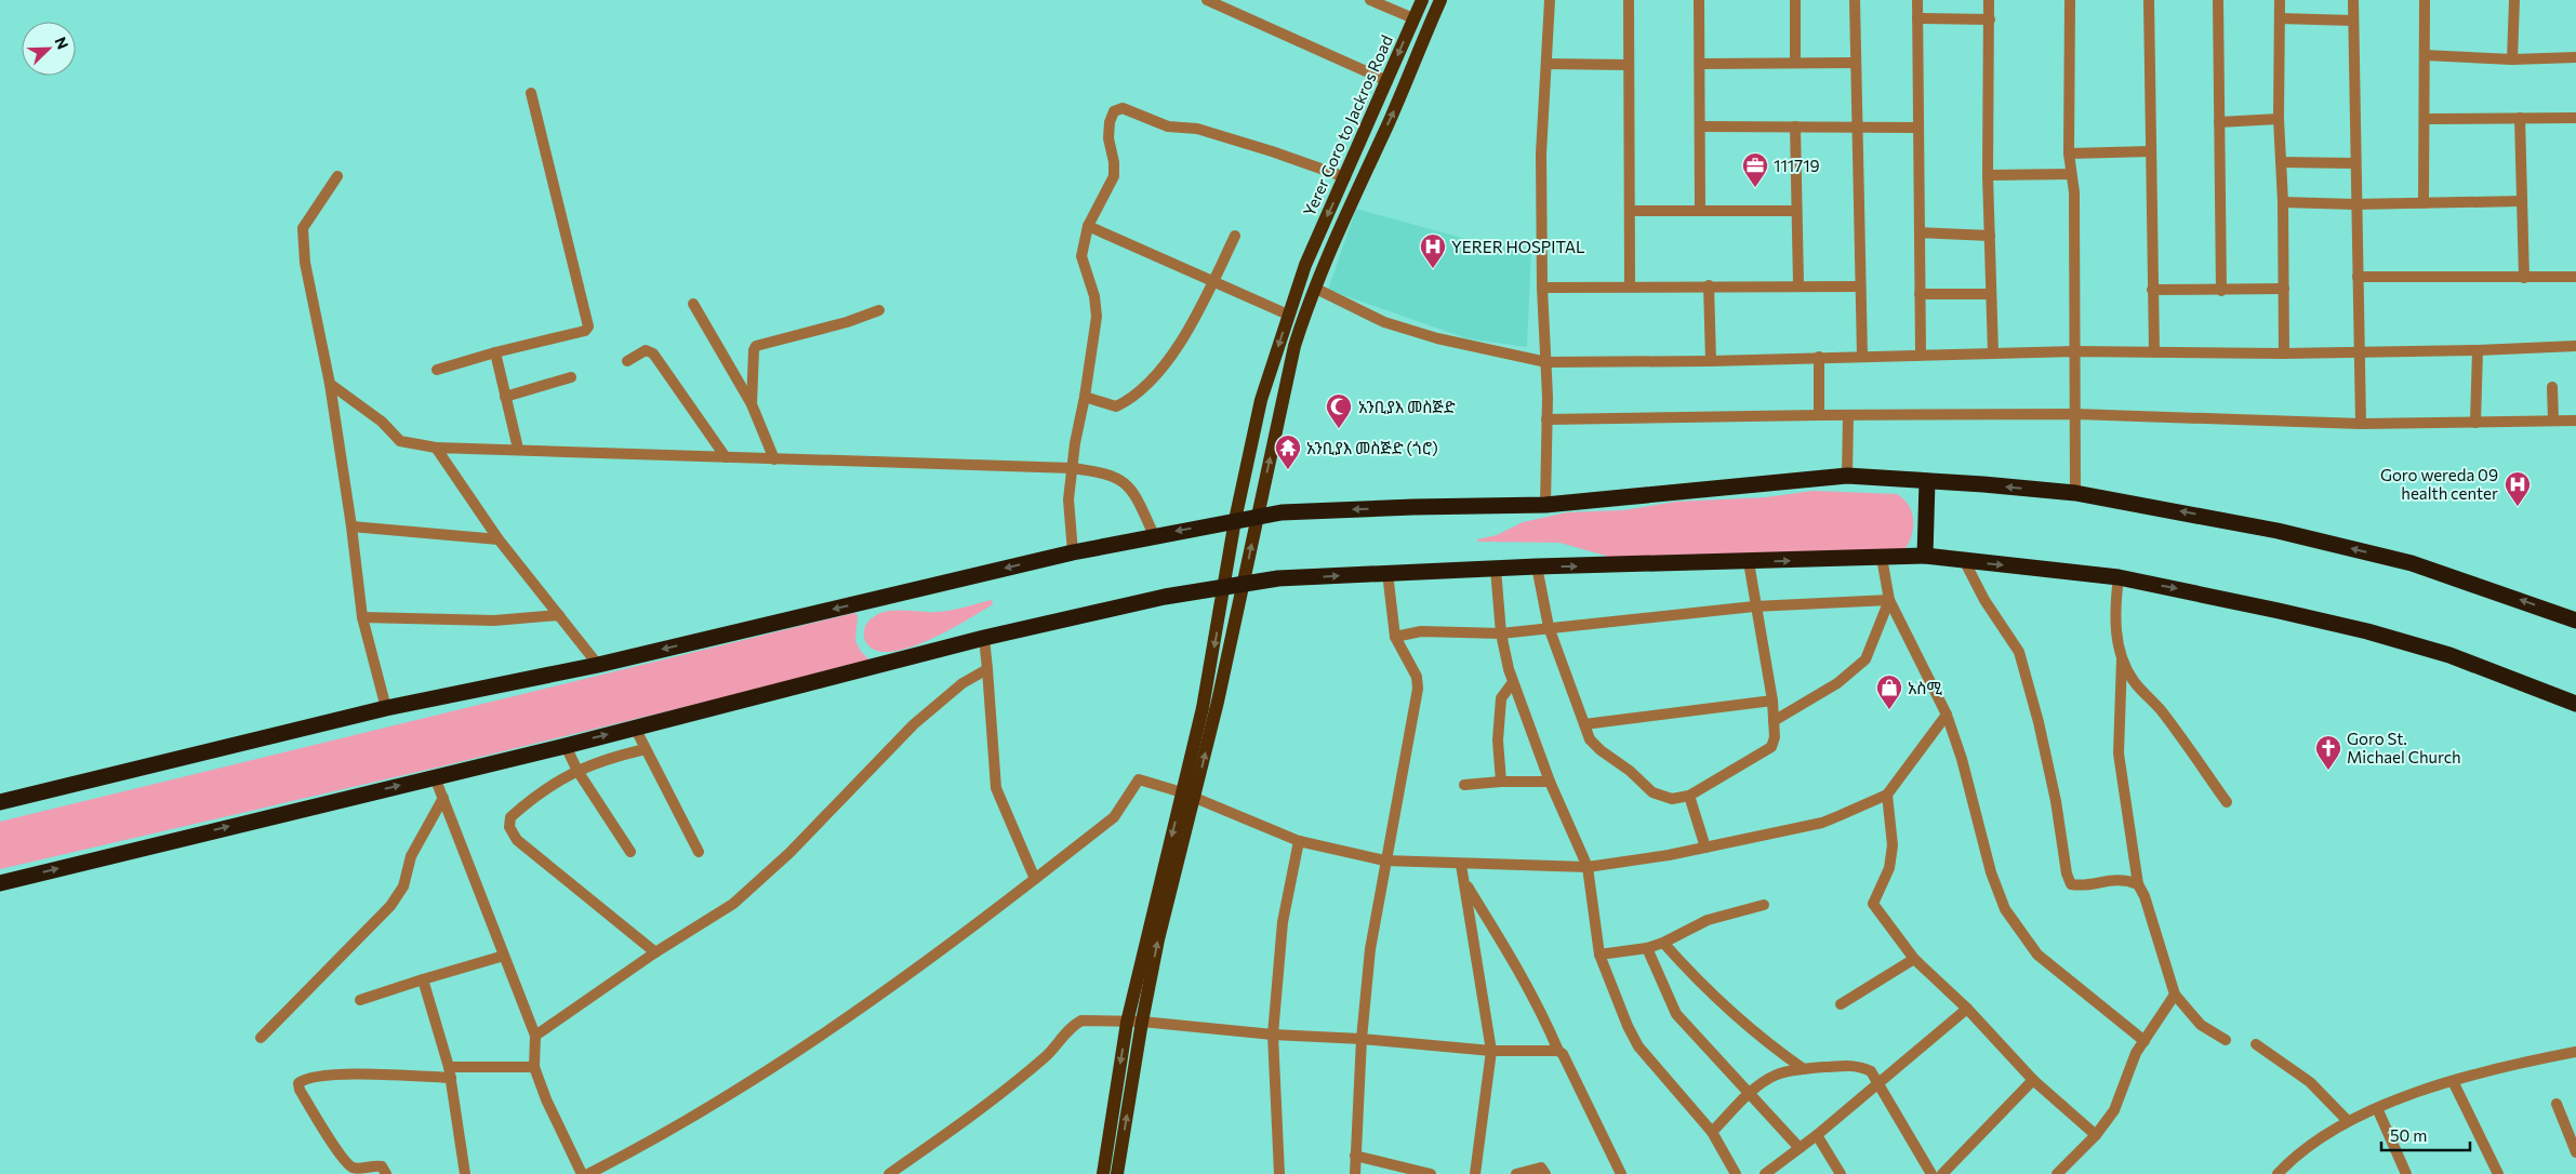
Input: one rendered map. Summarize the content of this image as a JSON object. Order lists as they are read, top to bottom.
{
  "streets": {
    "main road": ["Yerer Goro to Jackros Road"]
  },
  "places": {
    "office": ["111719"],
    "hospital": ["YERER HOSPITAL", "Goro wereda 09 health center"],
    "mosque": ["አንቢያእ መስጅድ"],
    "temple": ["አንቢያእ መስጅድ (ጎሮ)"],
    "shop": ["አስሚ"],
    "church": ["Goro St. Michael Church"]
  },
  "scale_bar": "50 m",
  "north": "top right"
}
